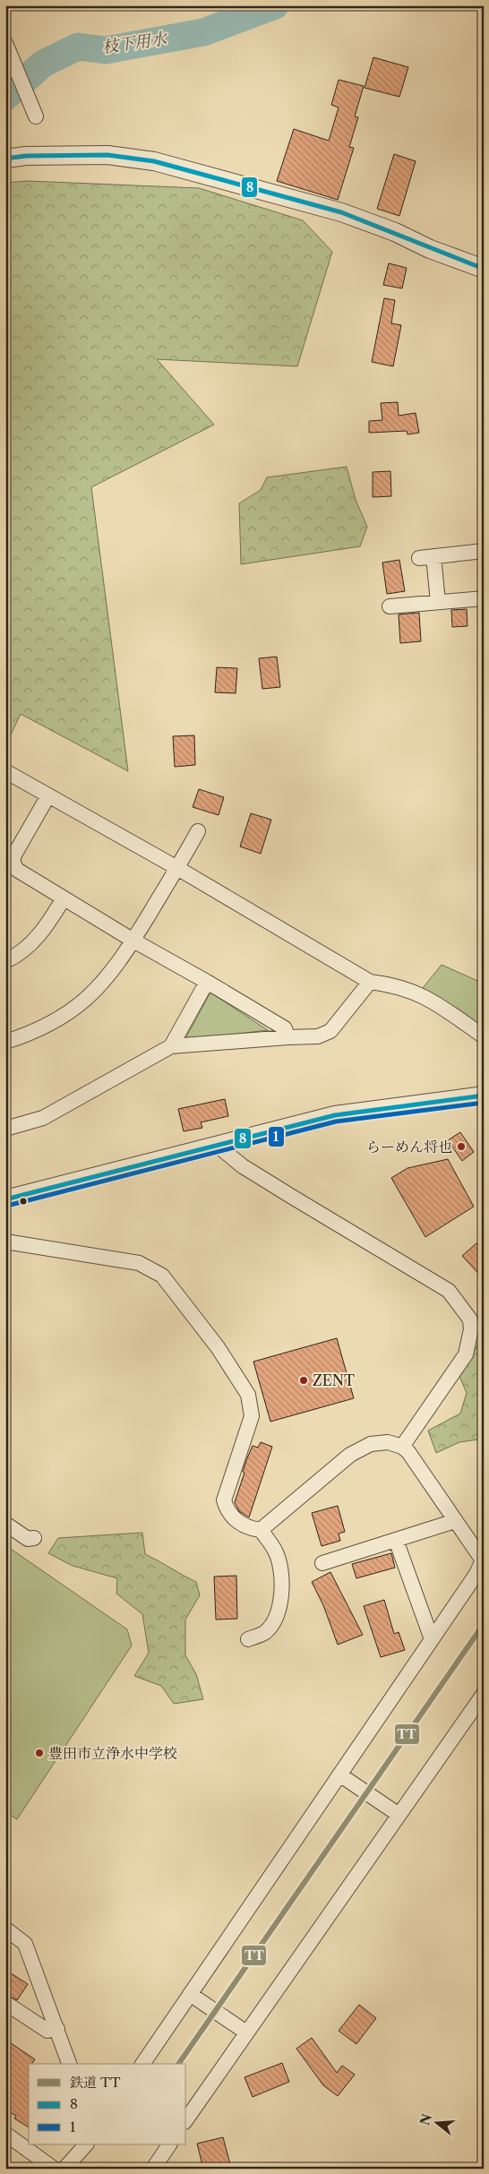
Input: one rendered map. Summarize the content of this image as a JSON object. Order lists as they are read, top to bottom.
{
  "water": ["枝下用水"],
  "places": ["らーめん将也", "ZENT", "豊田市立浄水中学校"],
  "lines": ["transit line 8", "transit line 1", "rail line TT"],
  "legend": ["鉄道 TT", "8", "1"],
  "north": "left"
}
